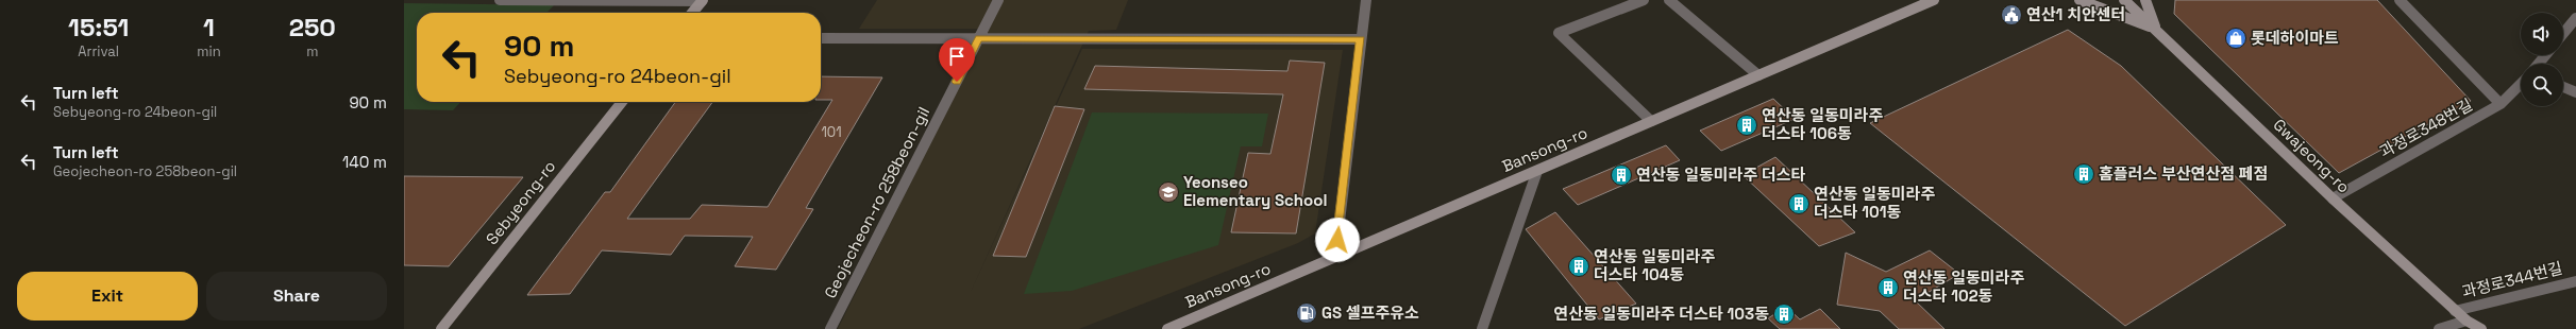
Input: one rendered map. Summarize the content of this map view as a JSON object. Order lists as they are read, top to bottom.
{
  "streets": {
    "main road": ["Bansong-ro", "Gwajeong-ro", "Sebyeong-ro"],
    "street": ["과정로348번길", "Geojecheon-ro 258beon-gil", "과정로344번길"]
  },
  "crossings": [
    ["과정로348번길", "Gwajeong-ro"],
    ["Gwajeong-ro", "과정로344번길"]
  ],
  "places": {
    "public building": ["연산1 치안센터"],
    "shop": ["롯데하이마트"],
    "building": [
      "연산동 일동미라주 더스타 106동",
      "홈플러스 부산연산점 페점",
      "연산동 일동미라주 더스타",
      "연산동 일동미라주 더스타 101동",
      "연산동 일동미라주 더스타 104동",
      "연산동 일동미라주 더스타 102동",
      "연산동 일동미라주 더스타 103동"
    ],
    "school or university": ["Yeonseo Elementary School"],
    "fuel station": ["GS 셀프주유소"]
  },
  "house_numbers": ["101"],
  "page": {
    "eta": [
      "15:51",
      "Arrival",
      "1",
      "min",
      "250",
      "m"
    ],
    "turn": ["90 m", "Sebyeong-ro 24beon-gil"],
    "list": [
      {
        "name": "Turn left",
        "note": "Sebyeong-ro 24beon-gil",
        "value": "90 m"
      },
      {
        "name": "Turn left",
        "note": "Geojecheon-ro 258beon-gil",
        "value": "140 m"
      }
    ],
    "buttons": ["Exit", "Share"]
  }
}
